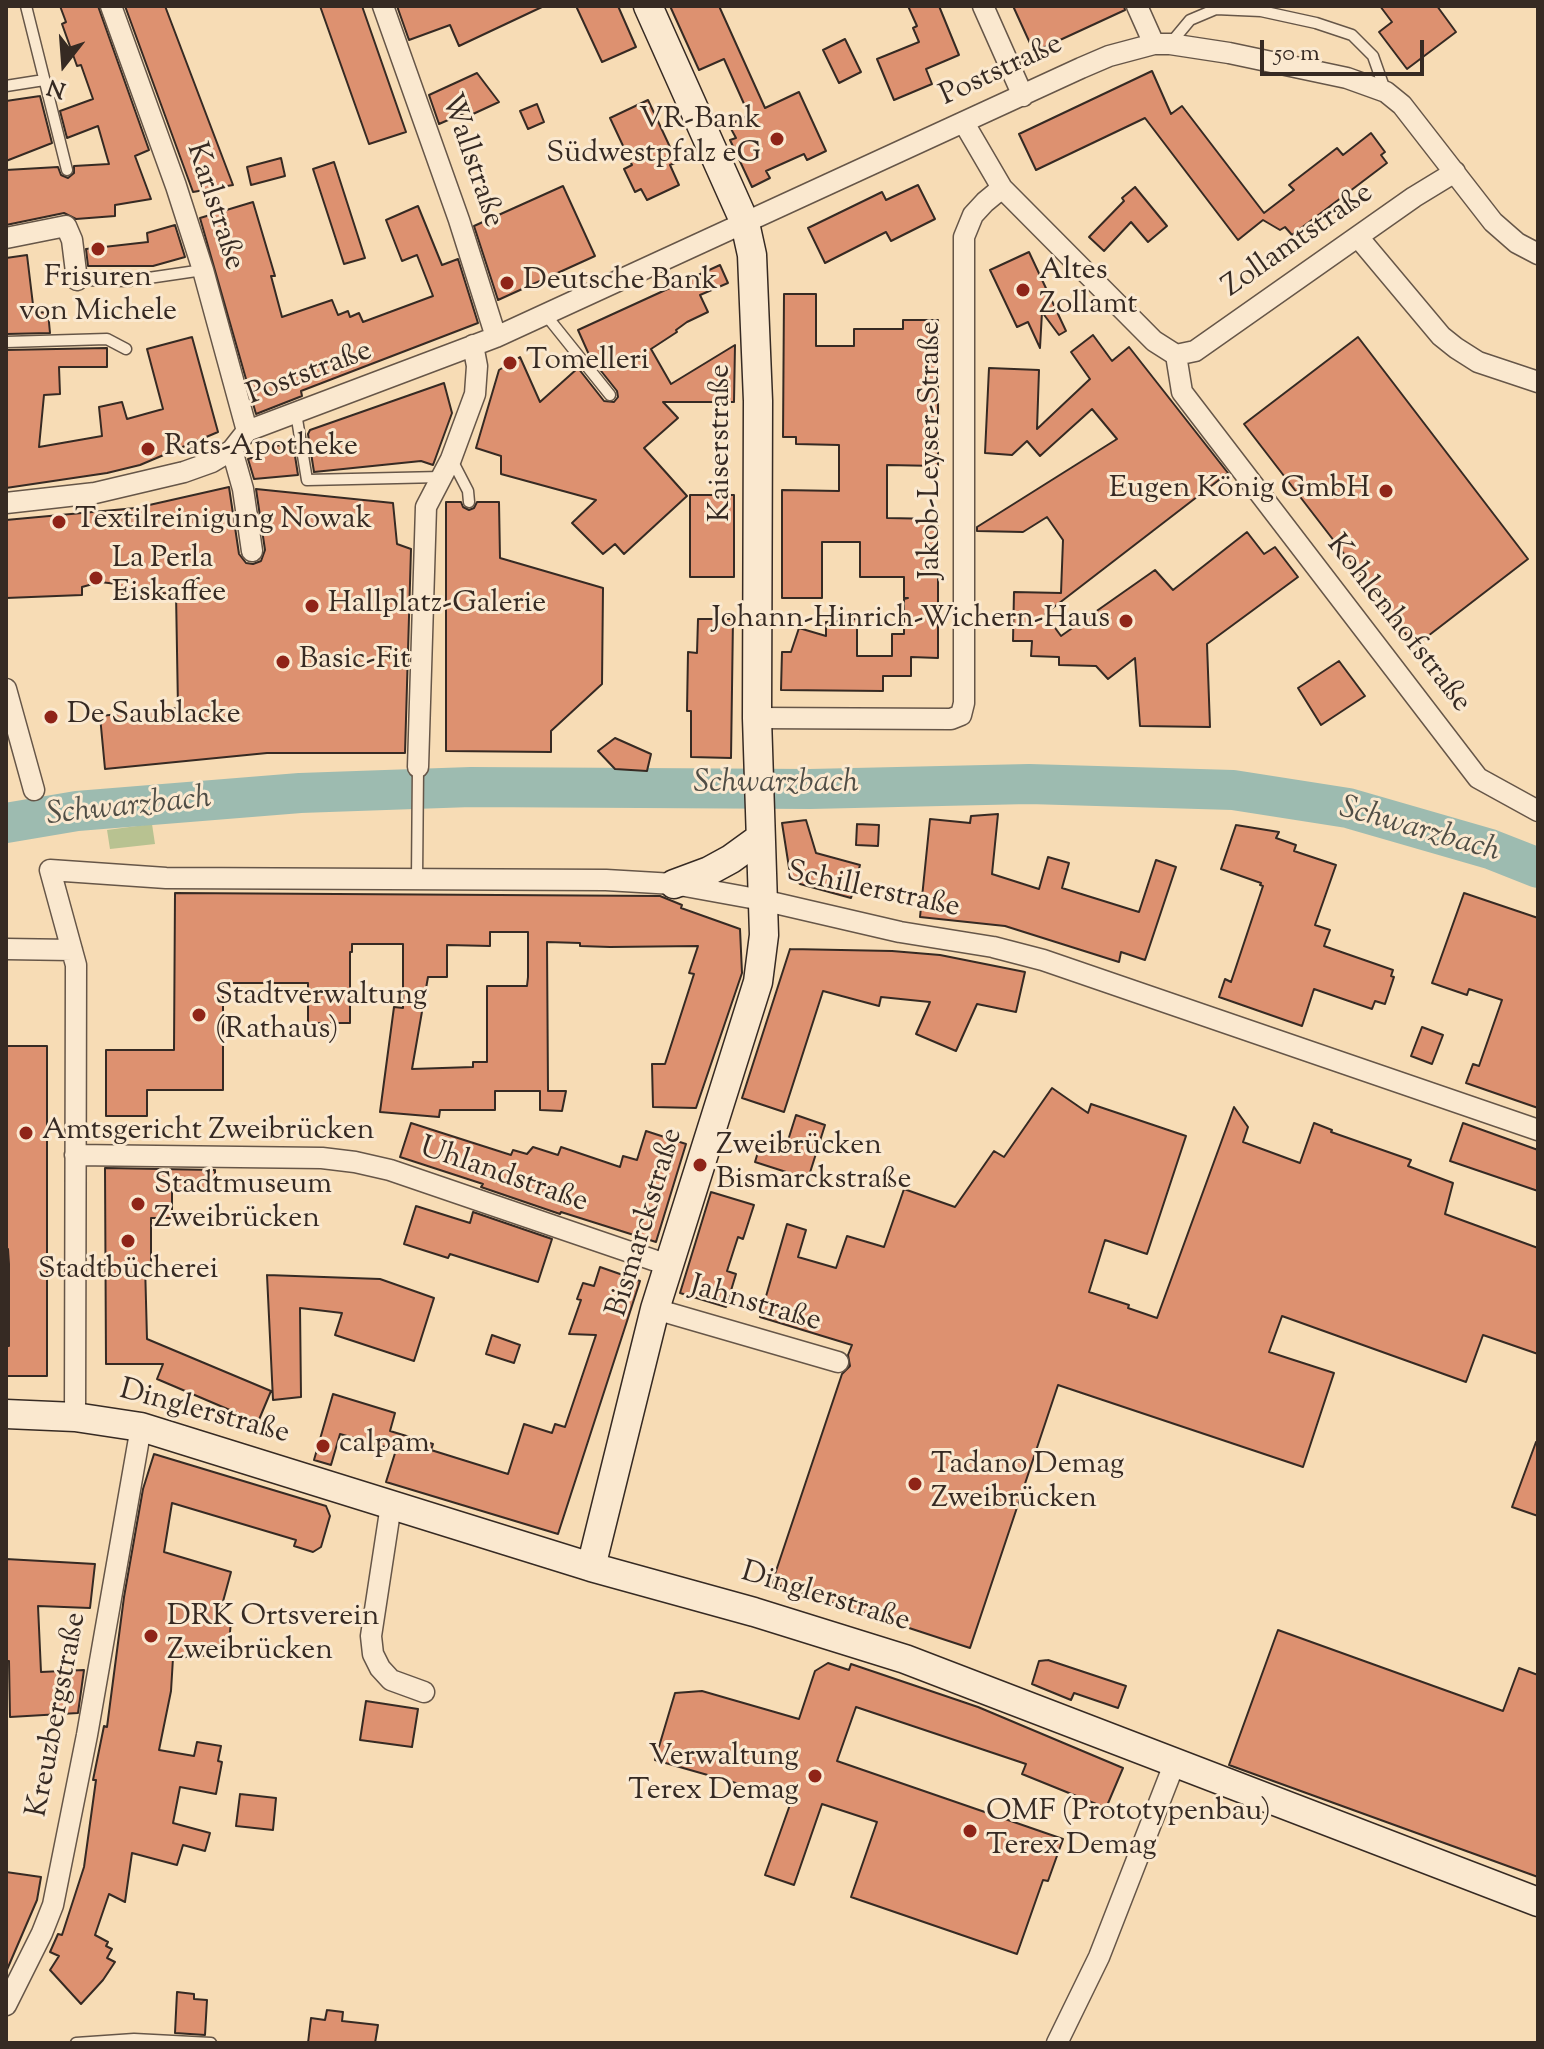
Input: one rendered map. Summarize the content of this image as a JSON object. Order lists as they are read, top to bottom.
{
  "streets": {
    "street": [
      "Poststraße",
      "Wallstraße",
      "Karlstraße",
      "Zollamtstraße",
      "Kaiserstraße",
      "Jakob-Leyser-Straße",
      "Kohlenhofstraße",
      "Schillerstraße",
      "Uhlandstraße",
      "Bismarckstraße",
      "Jahnstraße",
      "Dinglerstraße",
      "Kreuzbergstraße"
    ]
  },
  "crossings": [
    ["Poststraße", "Wallstraße"],
    ["Poststraße", "Karlstraße"],
    ["Poststraße", "Zollamtstraße"],
    ["Poststraße", "Kaiserstraße"],
    ["Zollamtstraße", "Kohlenhofstraße"],
    ["Kaiserstraße", "Jakob-Leyser-Straße"],
    ["Kaiserstraße", "Schillerstraße"],
    ["Kaiserstraße", "Bismarckstraße"],
    ["Schillerstraße", "Bismarckstraße"],
    ["Uhlandstraße", "Bismarckstraße"],
    ["Bismarckstraße", "Jahnstraße"],
    ["Bismarckstraße", "Dinglerstraße"],
    ["Dinglerstraße", "Kreuzbergstraße"]
  ],
  "water": ["Schwarzbach"],
  "places": [
    "VR-Bank Südwestpfalz eG",
    "Frisuren von Michele",
    "Deutsche Bank",
    "Altes Zollamt",
    "Tomelleri",
    "Rats-Apotheke",
    "Eugen König GmbH",
    "Textilreinigung Nowak",
    "La Perla Eiskaffee",
    "Hallplatz-Galerie",
    "Johann-Hinrich-Wichern-Haus",
    "Basic-Fit",
    "De Saublacke",
    "Stadtverwaltung (Rathaus)",
    "Amtsgericht Zweibrücken",
    "Zweibrücken Bismarckstraße",
    "Stadtmuseum Zweibrücken",
    "Stadtbücherei",
    "calpam",
    "Tadano Demag Zweibrücken",
    "DRK Ortsverein Zweibrücken",
    "Verwaltung Terex Demag",
    "OMF (Prototypenbau) Terex Demag"
  ],
  "scale_bar": "50 m",
  "north": "bottom"
}
